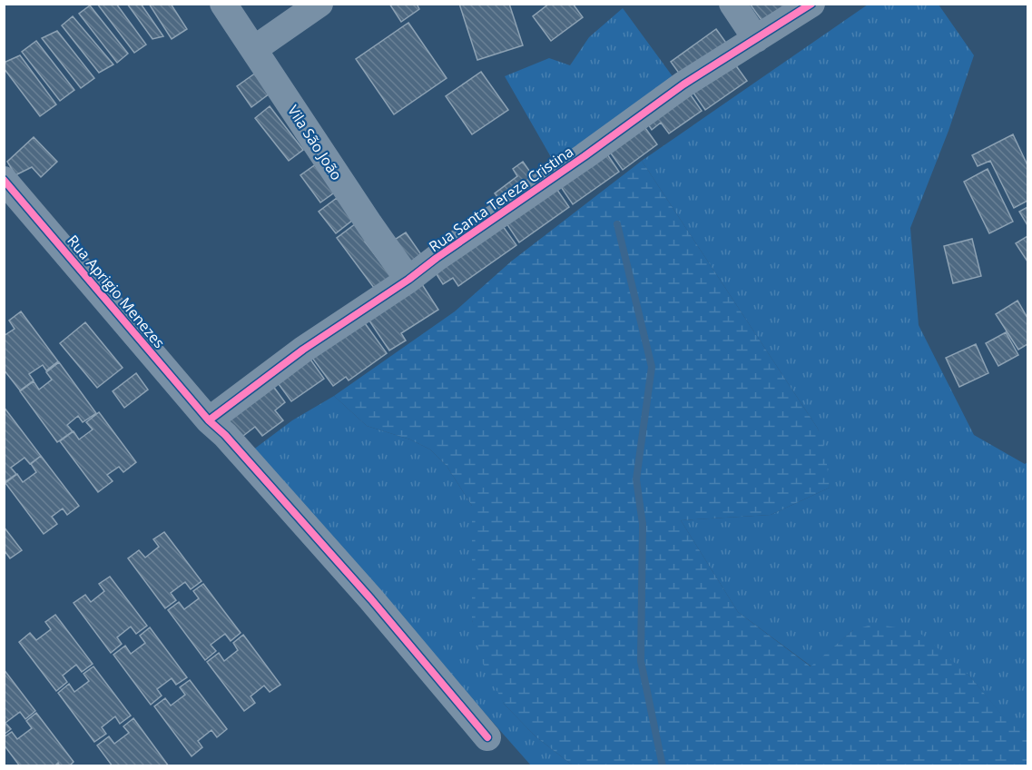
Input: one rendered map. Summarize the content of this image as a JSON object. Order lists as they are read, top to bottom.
{
  "streets": {
    "street": ["Vila São João", "Rua Santa Tereza Cristina", "Rua Aprigio Menezes"]
  },
  "crossings": [
    ["Vila São João", "Rua Santa Tereza Cristina"],
    ["Rua Santa Tereza Cristina", "Rua Aprigio Menezes"]
  ]
}
